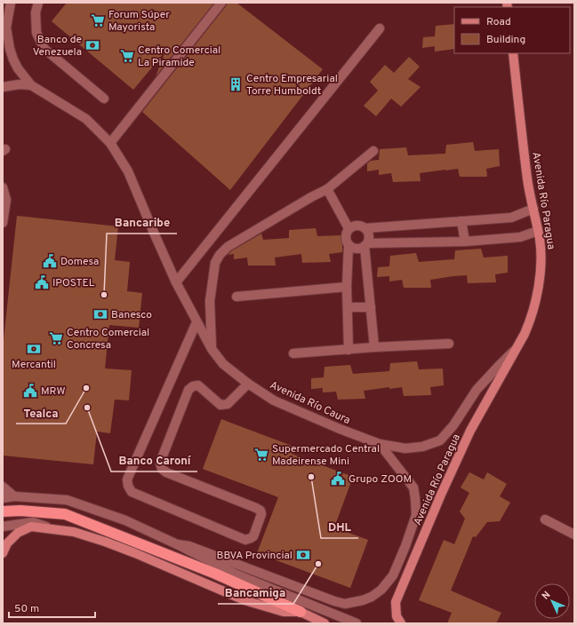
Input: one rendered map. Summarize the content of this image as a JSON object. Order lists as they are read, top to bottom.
{
  "streets": {
    "main road": ["Avenida Río Paragua"],
    "street": ["Avenida Río Caura"]
  },
  "crossings": [
    ["Avenida Río Paragua", "Avenida Río Caura"]
  ],
  "places": {
    "supermarket": [
      "Forum Súper Mayorista",
      "Centro Comercial La Piramide",
      "Centro Comercial Concresa",
      "Supermercado Central Madeirense Mini"
    ],
    "bank": [
      "Banco de Venezuela",
      "Banesco",
      "Mercantil",
      "BBVA Provincial"
    ],
    "building": ["Centro Empresarial Torre Humboldt"],
    "public building": [
      "Domesa",
      "IPOSTEL",
      "MRW",
      "Grupo ZOOM"
    ],
    "other": [
      "Bancaribe",
      "Tealca",
      "Banco Caroní",
      "DHL",
      "Bancamiga"
    ]
  },
  "legend": ["Road", "Building"],
  "scale_bar": "50 m",
  "north": "top left"
}
